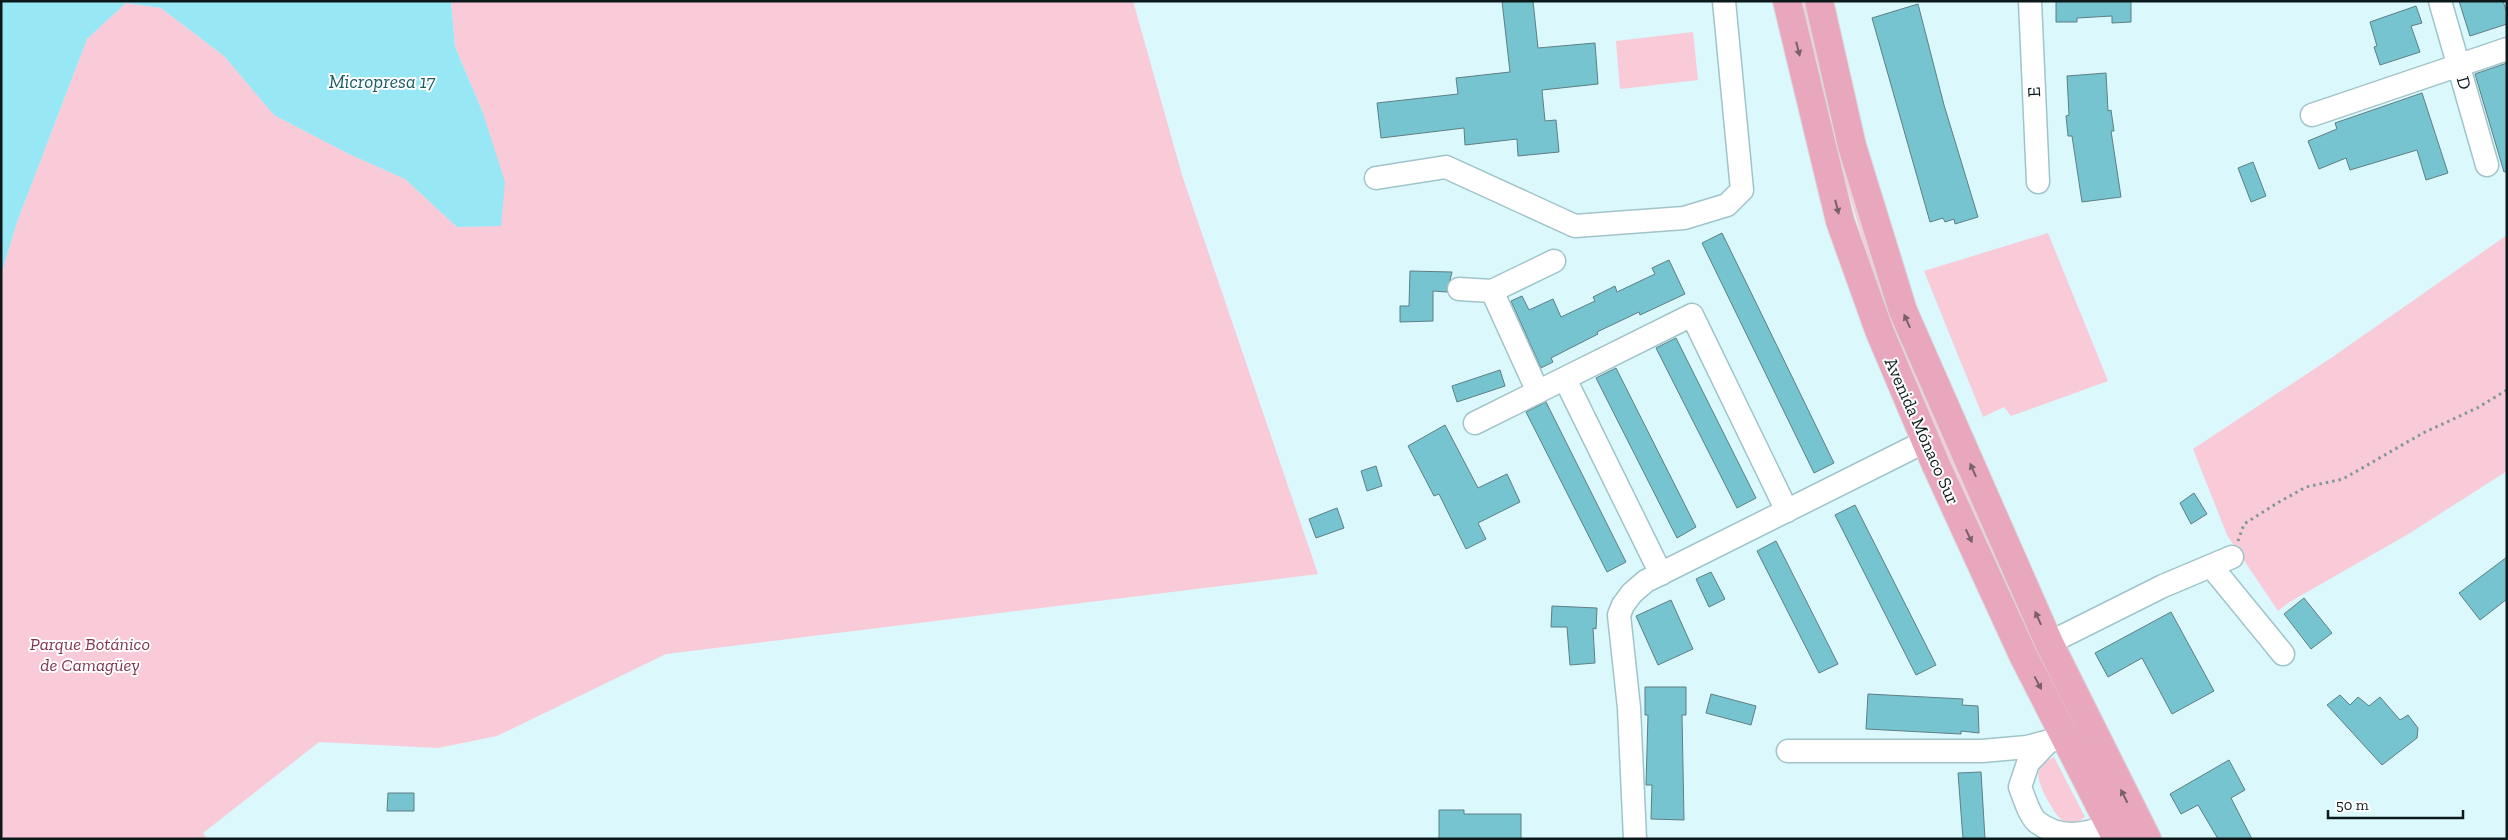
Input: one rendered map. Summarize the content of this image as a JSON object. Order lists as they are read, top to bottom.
{
  "streets": {
    "main road": ["Avenida Mónaco Sur"],
    "street": ["D", "E"]
  },
  "water": ["Micropresa 17"],
  "parks": ["Parque Botánico de Camagüey"],
  "scale_bar": "50 m"
}
